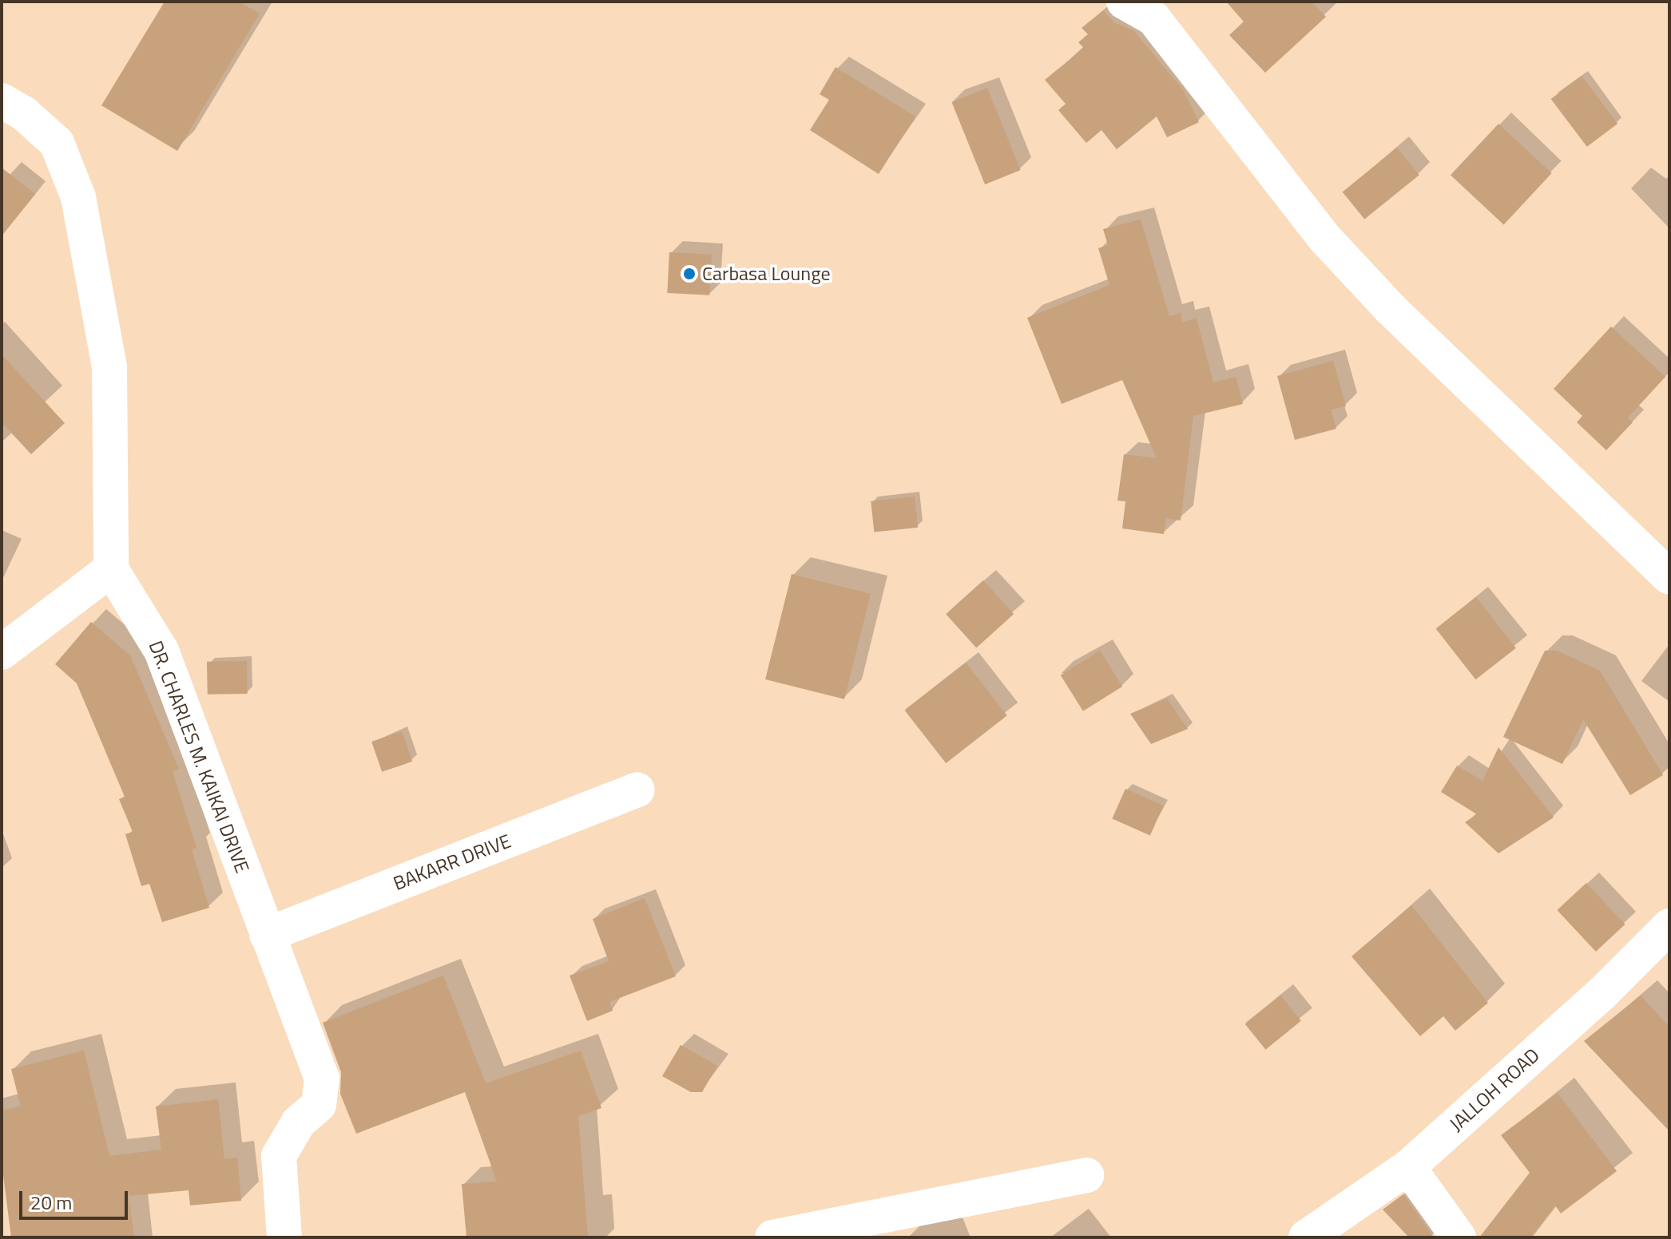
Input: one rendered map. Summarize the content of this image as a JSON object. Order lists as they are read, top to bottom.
{
  "streets": {
    "street": ["DR. CHARLES M. KAIKAI DRIVE", "BAKARR DRIVE", "JALLOH ROAD"]
  },
  "crossings": [
    ["DR. CHARLES M. KAIKAI DRIVE", "BAKARR DRIVE"]
  ],
  "places": ["Carbasa Lounge"],
  "scale_bar": "20 m"
}
